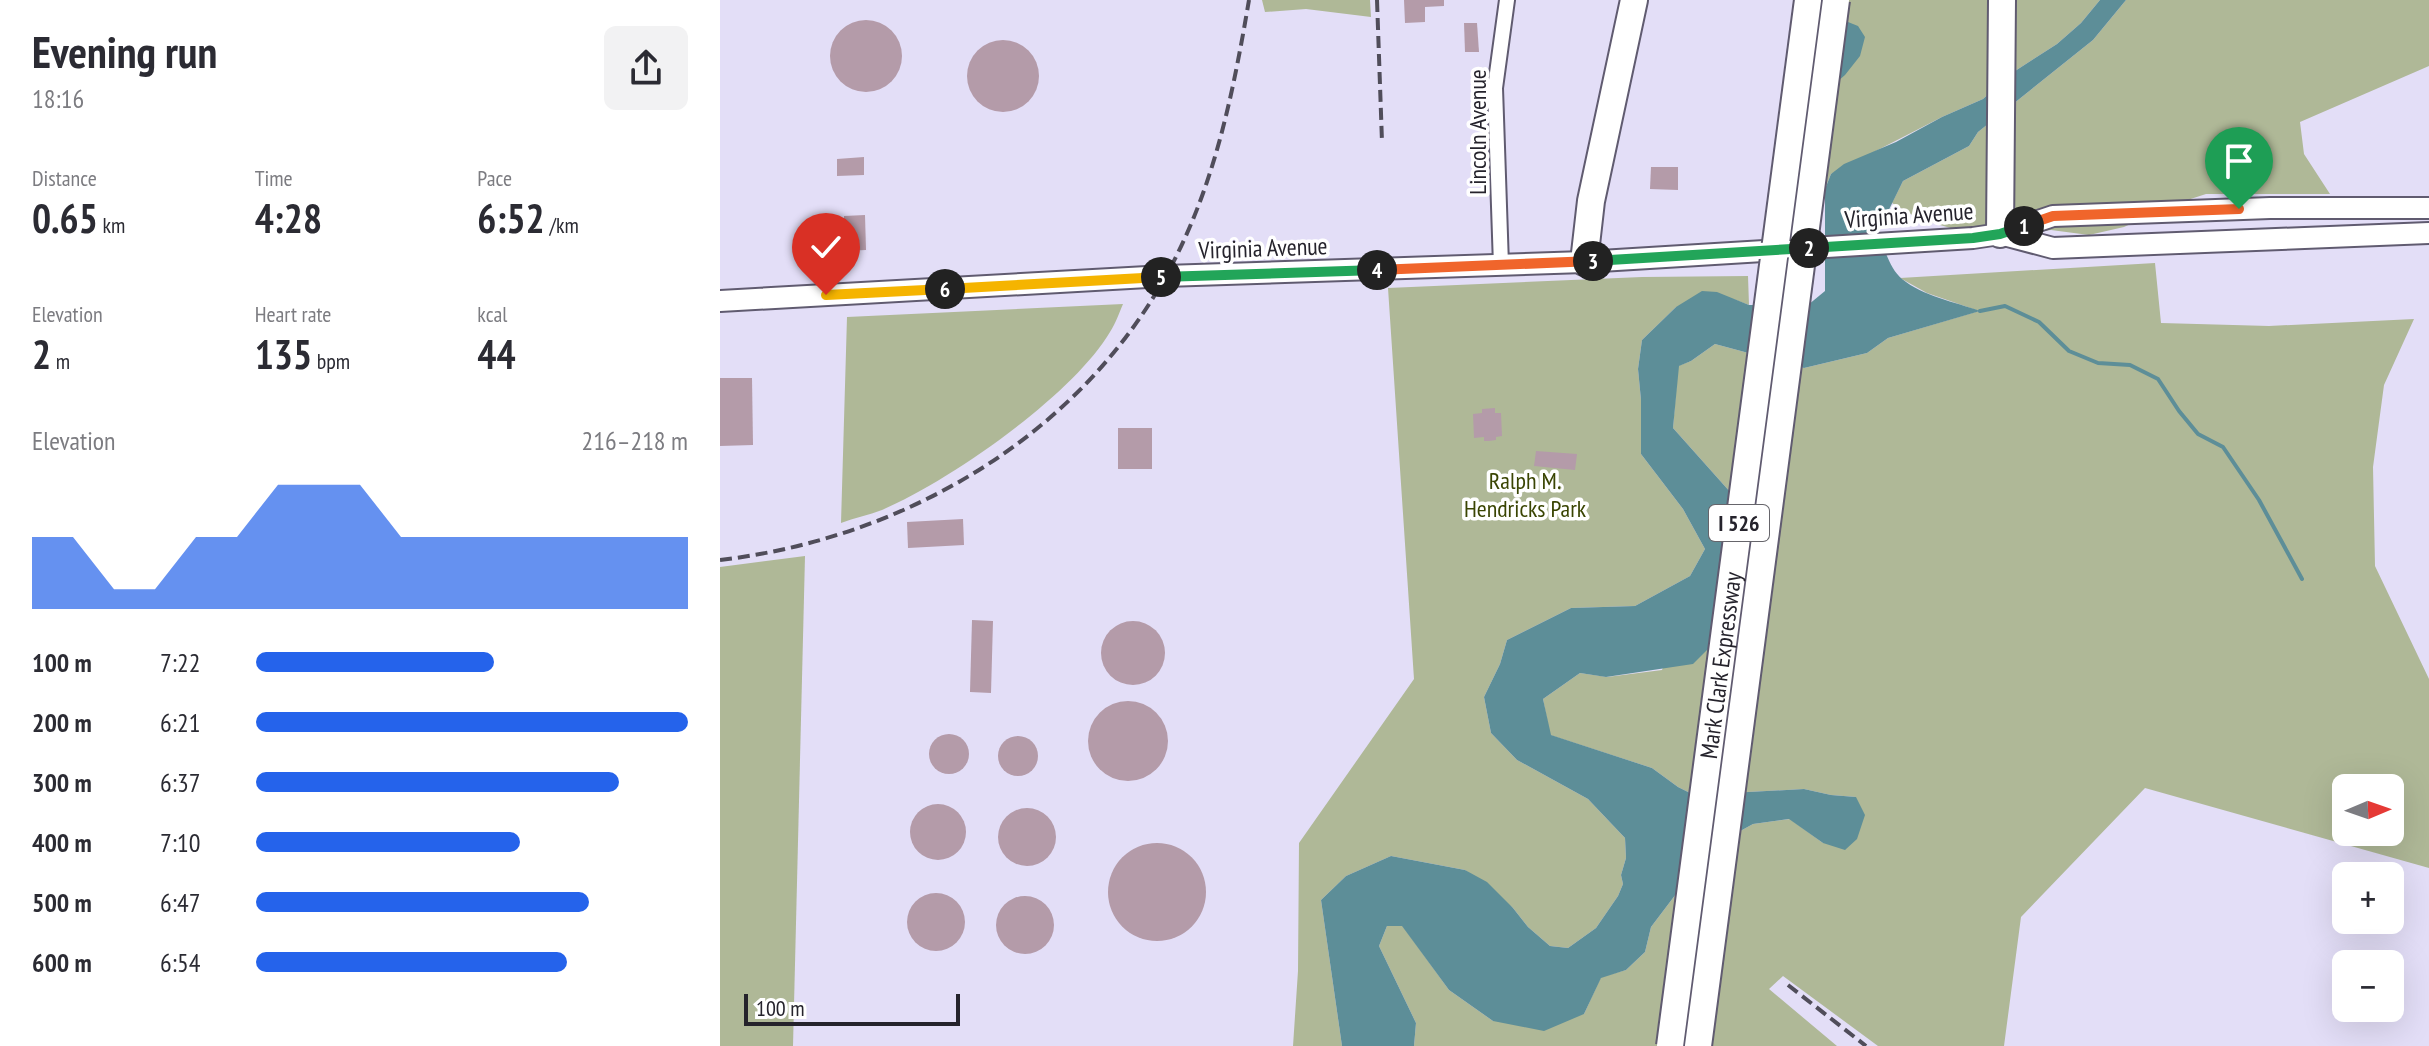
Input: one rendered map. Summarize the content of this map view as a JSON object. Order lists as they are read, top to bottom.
{
  "streets": {
    "highway": ["I 526", "Mark Clark Expressway"],
    "main road": ["Virginia Avenue"],
    "street": ["Lincoln Avenue"]
  },
  "crossings": [
    ["Lincoln Avenue", "Virginia Avenue"]
  ],
  "parks": ["Ralph M. Hendricks Park"],
  "scale_bar": "100 m",
  "north": "right",
  "page": {
    "heading": ["Evening run", "18:16"],
    "stats": [
      ["Distance", "0.65 km"],
      ["Time", "4:28"],
      ["Pace", "6:52 /km"],
      ["Elevation", "2 m"],
      ["Heart rate", "135 bpm"],
      ["kcal", "44"]
    ],
    "pins": [
      "1",
      "2",
      "3",
      "4",
      "5",
      "6"
    ],
    "chart": ["Elevation", "216–218 m"],
    "list": [
      {
        "name": "100 m",
        "note": "7:22"
      },
      {
        "name": "200 m",
        "note": "6:21"
      },
      {
        "name": "300 m",
        "note": "6:37"
      },
      {
        "name": "400 m",
        "note": "7:10"
      },
      {
        "name": "500 m",
        "note": "6:47"
      },
      {
        "name": "600 m",
        "note": "6:54"
      }
    ],
    "map_buttons": ["+", "−"],
    "scale": "100 m"
  }
}
